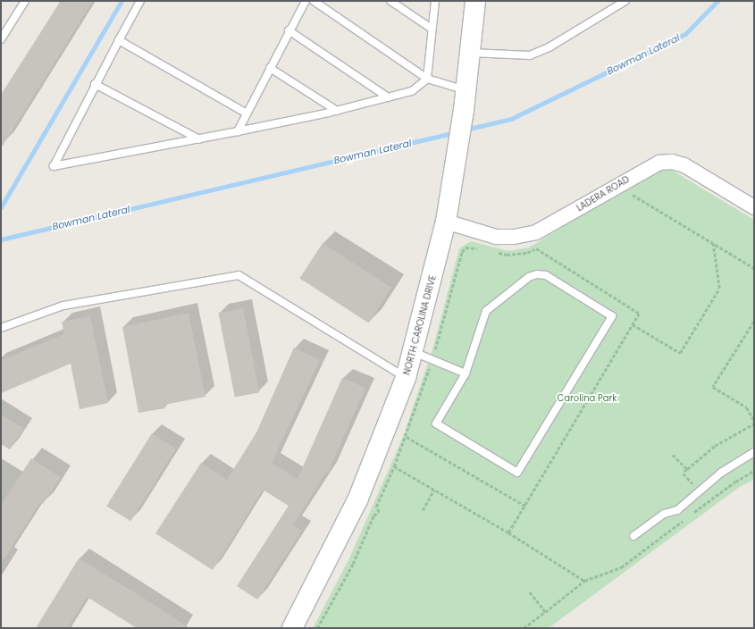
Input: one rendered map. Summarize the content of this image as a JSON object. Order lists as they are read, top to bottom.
{
  "streets": {
    "main road": ["NORTH CAROLINA DRIVE"],
    "street": ["LADERA ROAD"]
  },
  "crossings": [
    ["LADERA ROAD", "NORTH CAROLINA DRIVE"]
  ],
  "water": ["Bowman Lateral"],
  "parks": ["Carolina Park"]
}
